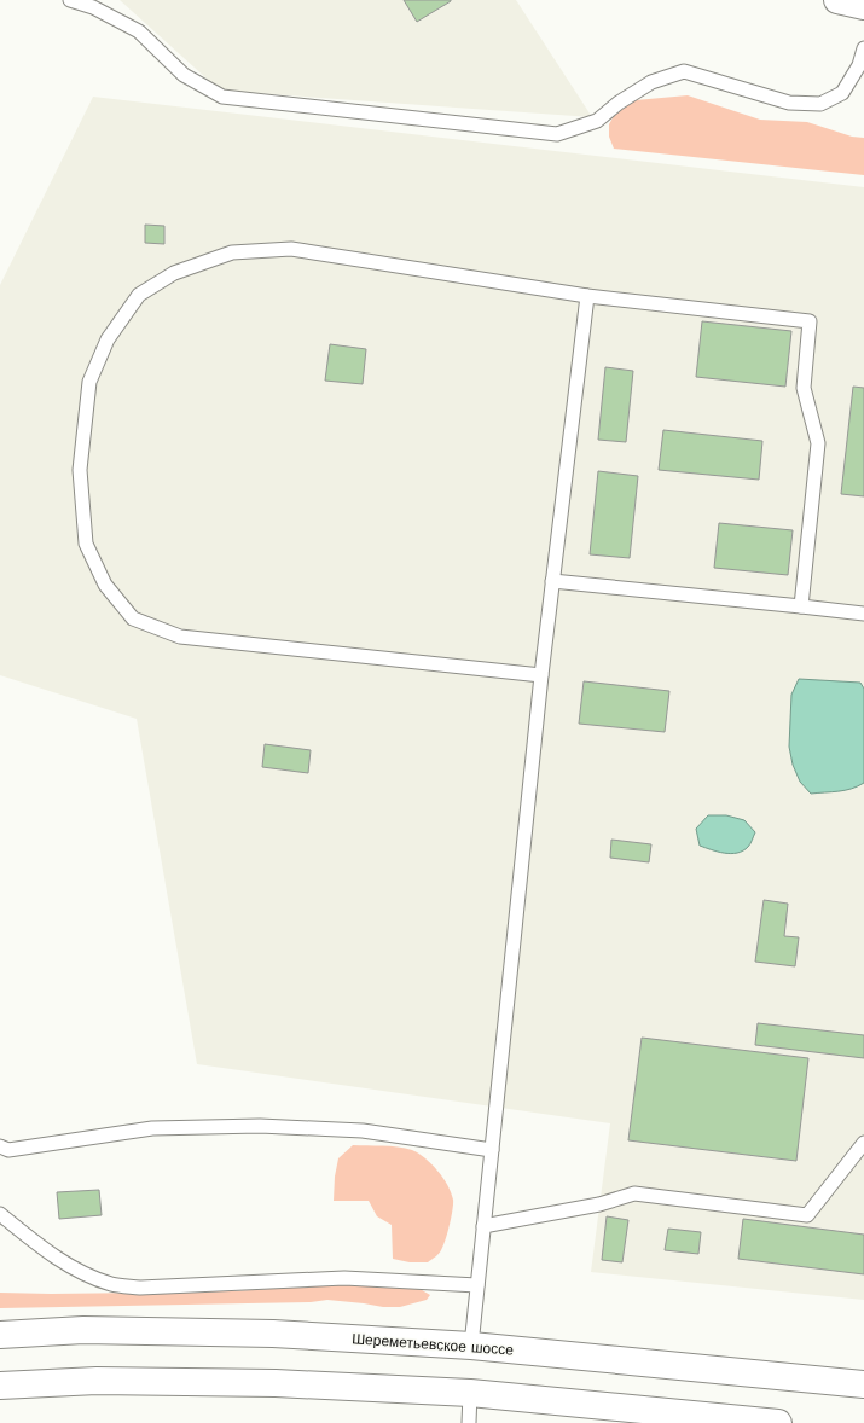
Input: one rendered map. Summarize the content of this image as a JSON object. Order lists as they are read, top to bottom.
{
  "streets": {
    "main road": ["Шереметьевское шоссе"]
  }
}
